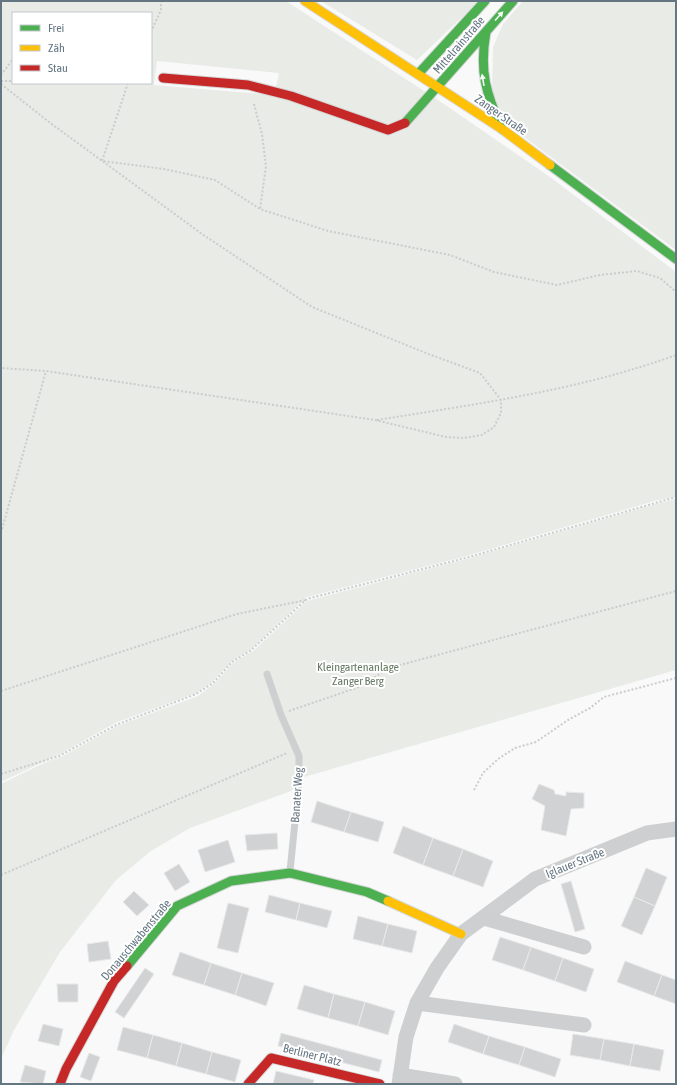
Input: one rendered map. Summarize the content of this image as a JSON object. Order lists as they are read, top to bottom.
{
  "streets": {
    "street": [
      "Mittelrainstraße",
      "Zanger Straße",
      "Iglauer Straße",
      "Donauschwabenstraße",
      "Berliner Platz"
    ],
    "lane": ["Banater Weg"]
  },
  "crossings": [
    ["Mittelrainstraße", "Zanger Straße"],
    ["Banater Weg", "Donauschwabenstraße"],
    ["Iglauer Straße", "Donauschwabenstraße"]
  ],
  "parks": ["Kleingartenanlage Zanger Berg"],
  "legend": ["Frei", "Zäh", "Stau"]
}
